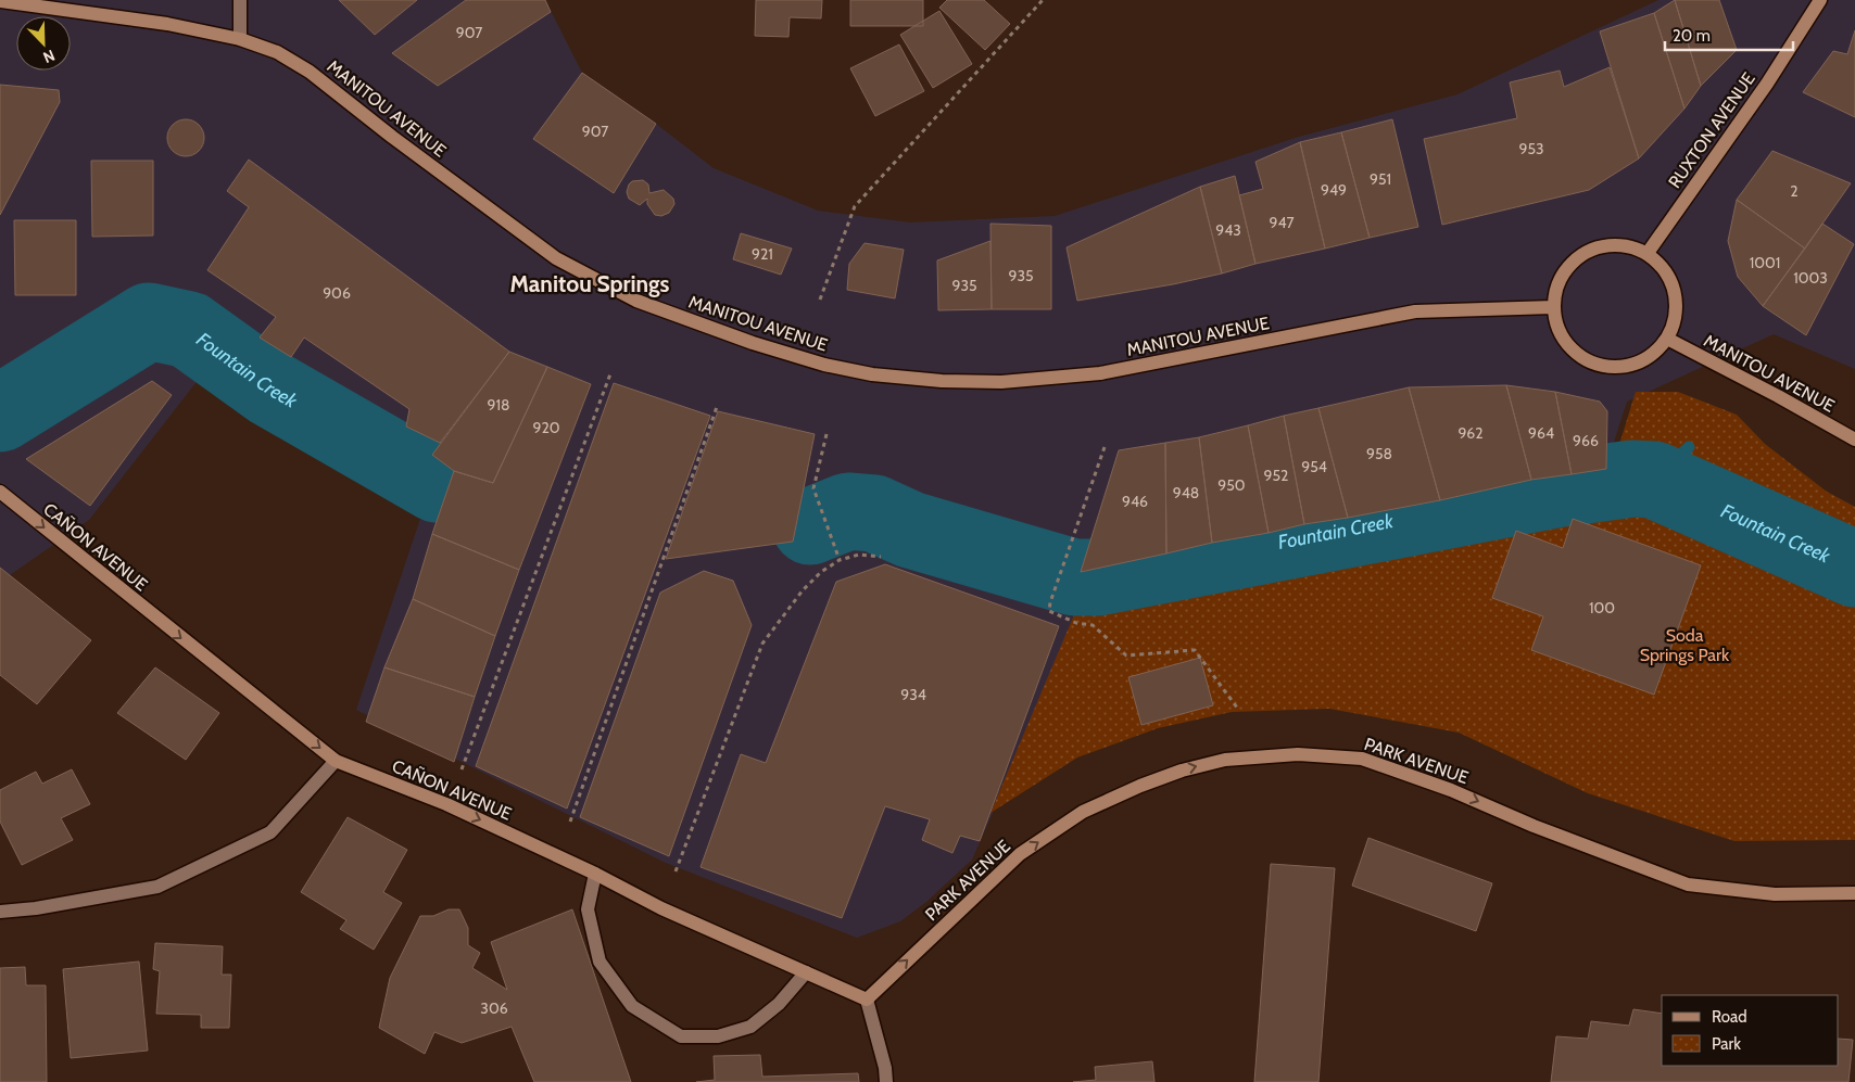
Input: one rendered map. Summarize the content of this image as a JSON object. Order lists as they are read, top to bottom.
{
  "streets": {
    "street": [
      "MANITOU AVENUE",
      "RUXTON AVENUE",
      "CAÑON AVENUE",
      "PARK AVENUE"
    ]
  },
  "crossings": [
    ["MANITOU AVENUE", "RUXTON AVENUE"],
    ["CAÑON AVENUE", "PARK AVENUE"]
  ],
  "one_way": ["CAÑON AVENUE", "PARK AVENUE"],
  "districts": ["Manitou Springs"],
  "water": ["Fountain Creek"],
  "parks": ["Soda Springs Park"],
  "house_numbers": [
    "907",
    "907",
    "953",
    "951",
    "949",
    "2",
    "947",
    "943",
    "921",
    "1001",
    "935",
    "1003",
    "935",
    "906",
    "918",
    "920",
    "962",
    "964",
    "966",
    "958",
    "954",
    "952",
    "950",
    "948",
    "946",
    "100",
    "934",
    "306"
  ],
  "legend": ["Road", "Park"],
  "scale_bar": "20 m",
  "north": "bottom right"
}
